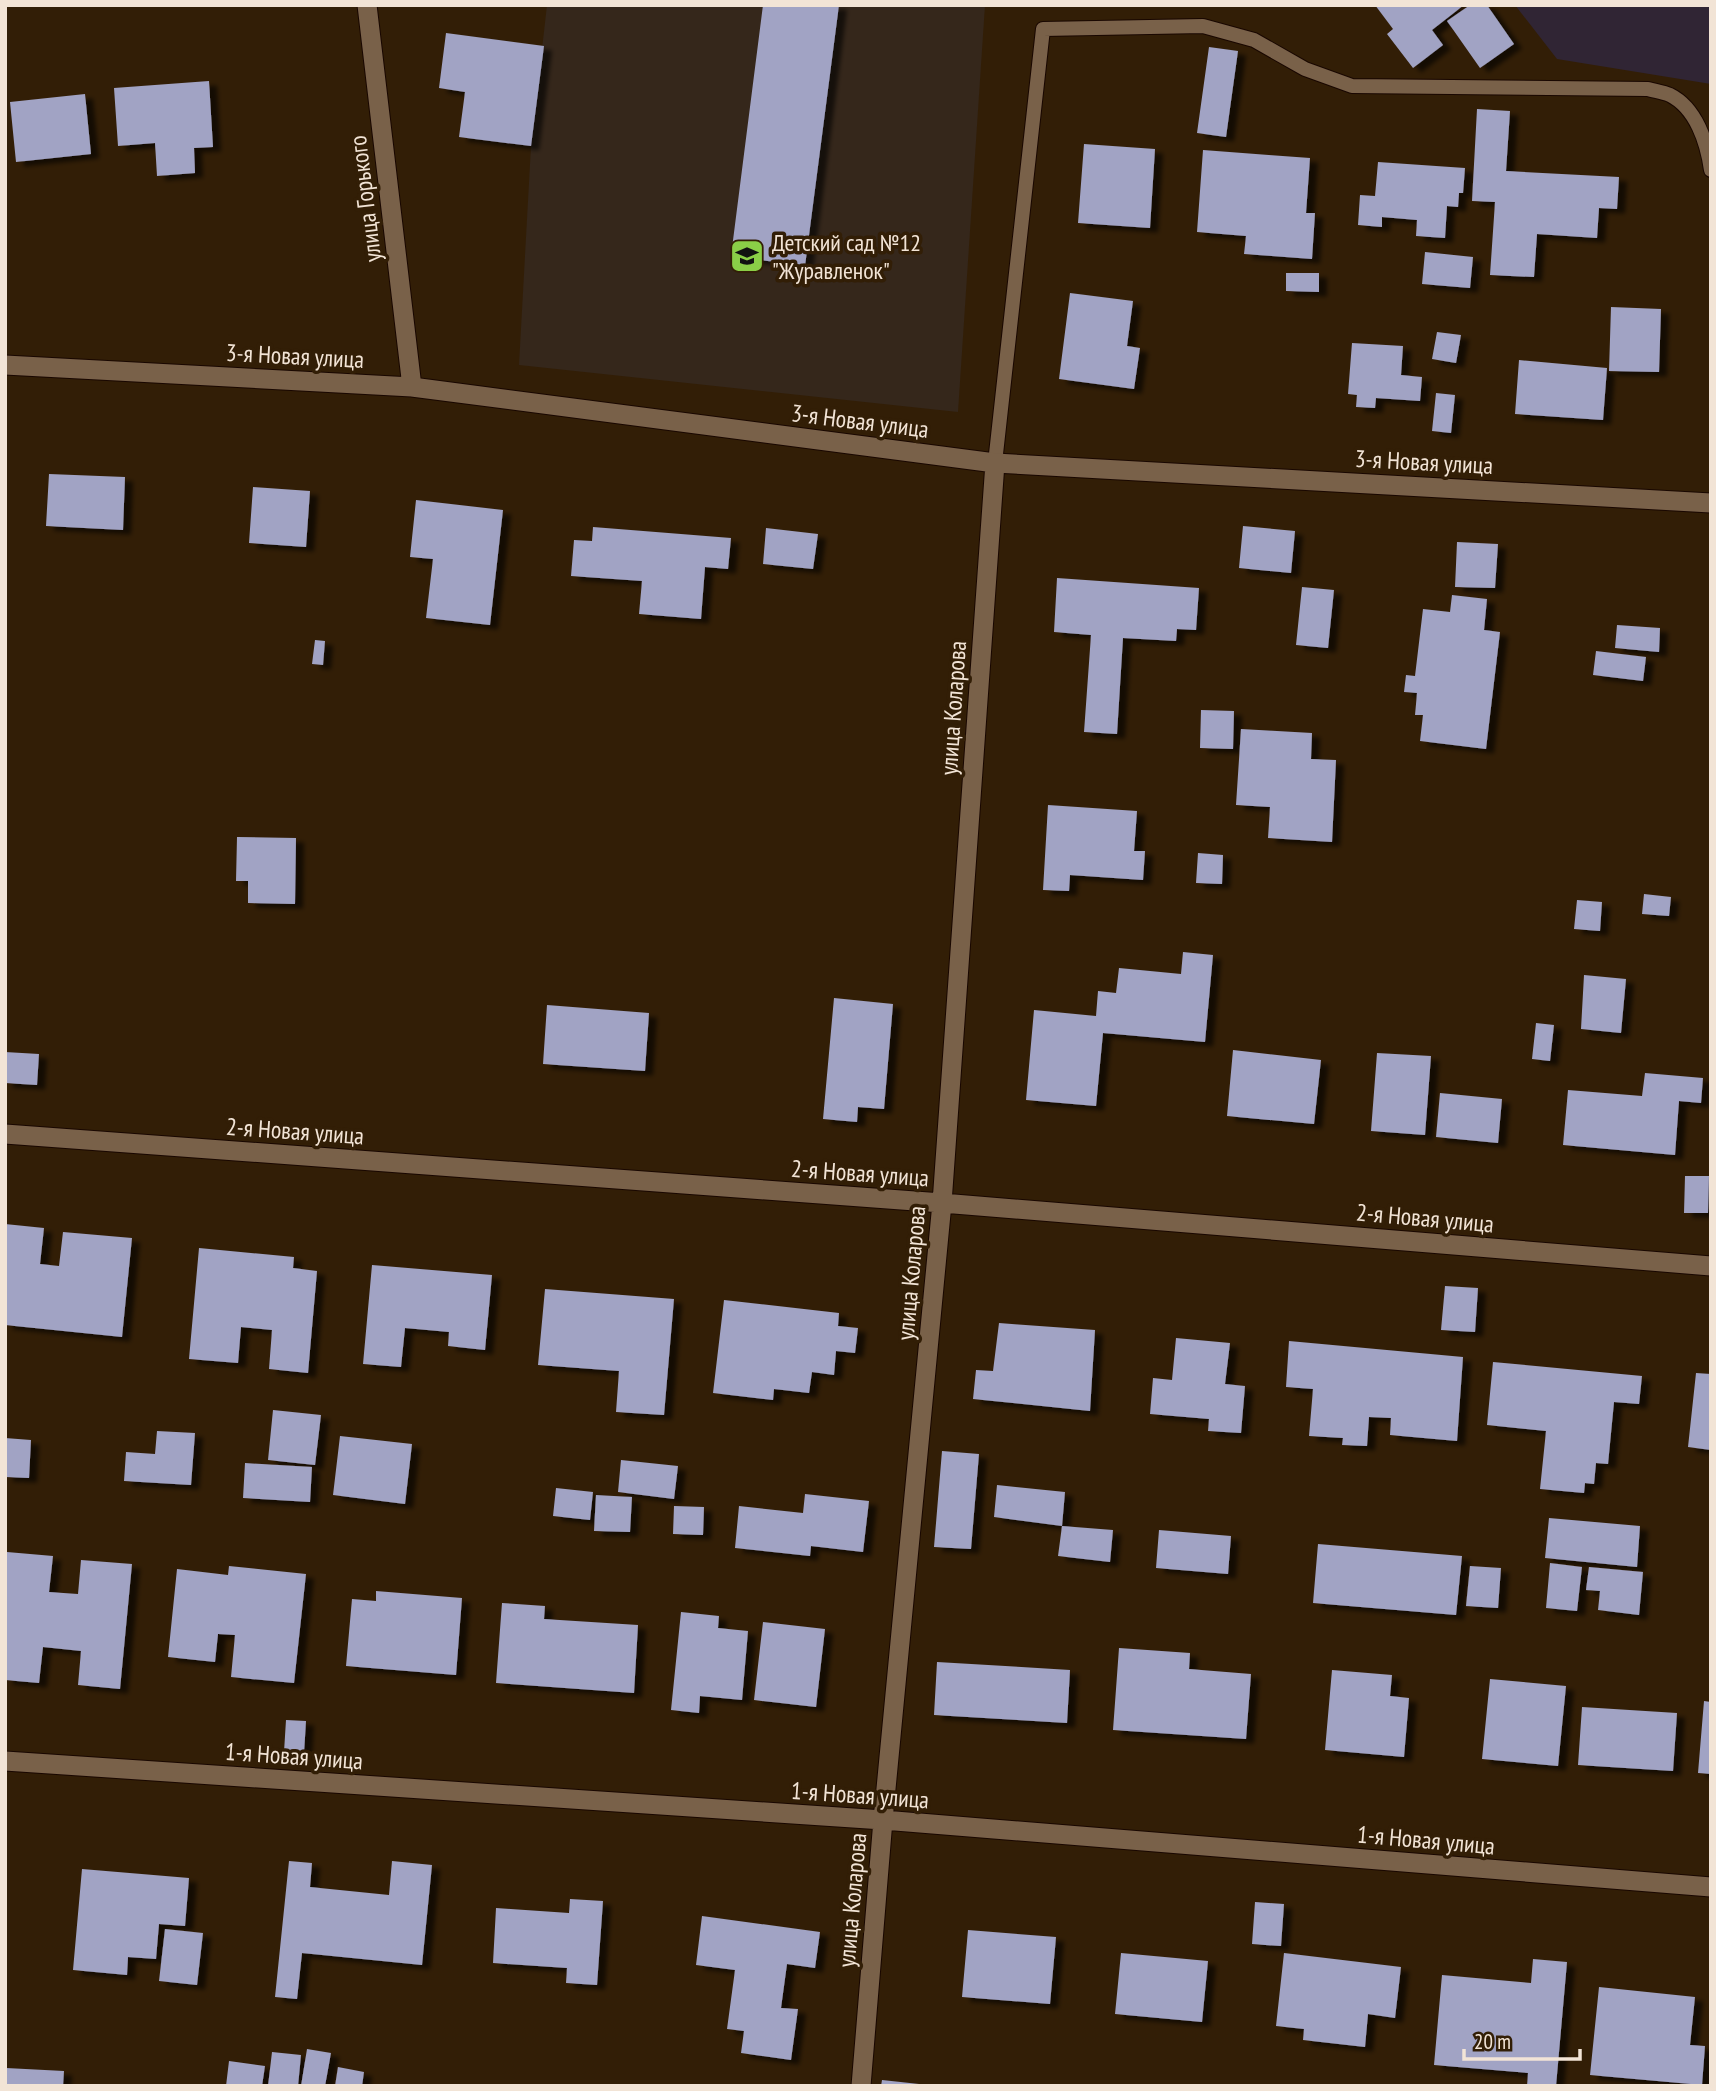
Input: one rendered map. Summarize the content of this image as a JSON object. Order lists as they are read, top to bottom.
{
  "streets": {
    "street": [
      "улица Горького",
      "3-я Новая улица",
      "улица Коларова",
      "2-я Новая улица",
      "1-я Новая улица"
    ]
  },
  "crossings": [
    ["улица Горького", "3-я Новая улица"],
    ["3-я Новая улица", "улица Коларова"],
    ["улица Коларова", "2-я Новая улица"],
    ["улица Коларова", "1-я Новая улица"]
  ],
  "places": {
    "school or university": ["Детский сад №12 \"Журавленок\""]
  },
  "scale_bar": "20 m"
}
